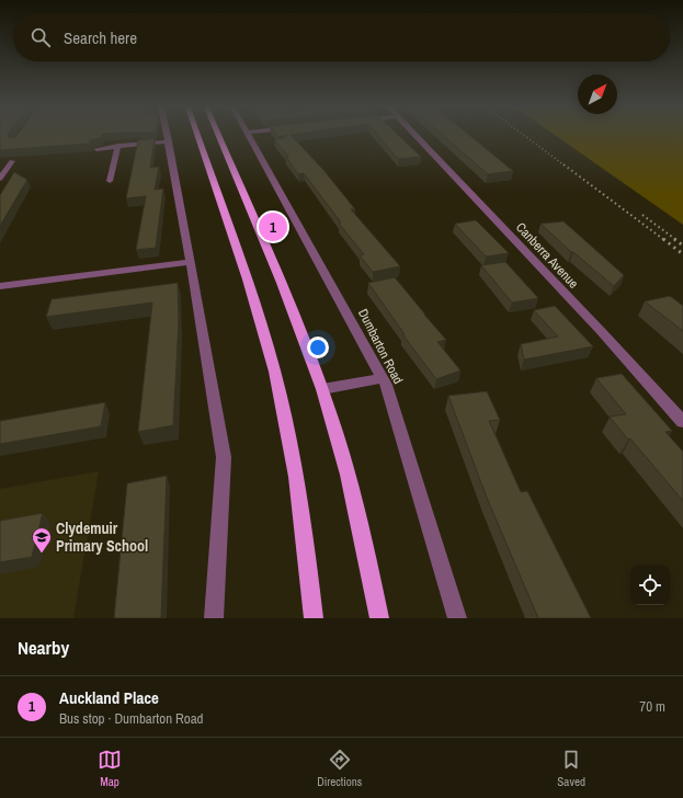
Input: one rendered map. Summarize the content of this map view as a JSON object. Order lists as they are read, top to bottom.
{
  "streets": {
    "street": ["Canberra Avenue", "Dumbarton Road"]
  },
  "places": {
    "school or university": ["Clydemuir Primary School"]
  },
  "north": "top right",
  "page": {
    "search": "Search here",
    "pins": "1",
    "heading": "Nearby",
    "list": [
      {
        "mark": "1",
        "name": "Auckland Place",
        "note": "Bus stop · Dumbarton Road",
        "value": "70 m"
      }
    ],
    "nav": ["Map", "Directions", "Saved"]
  }
}
